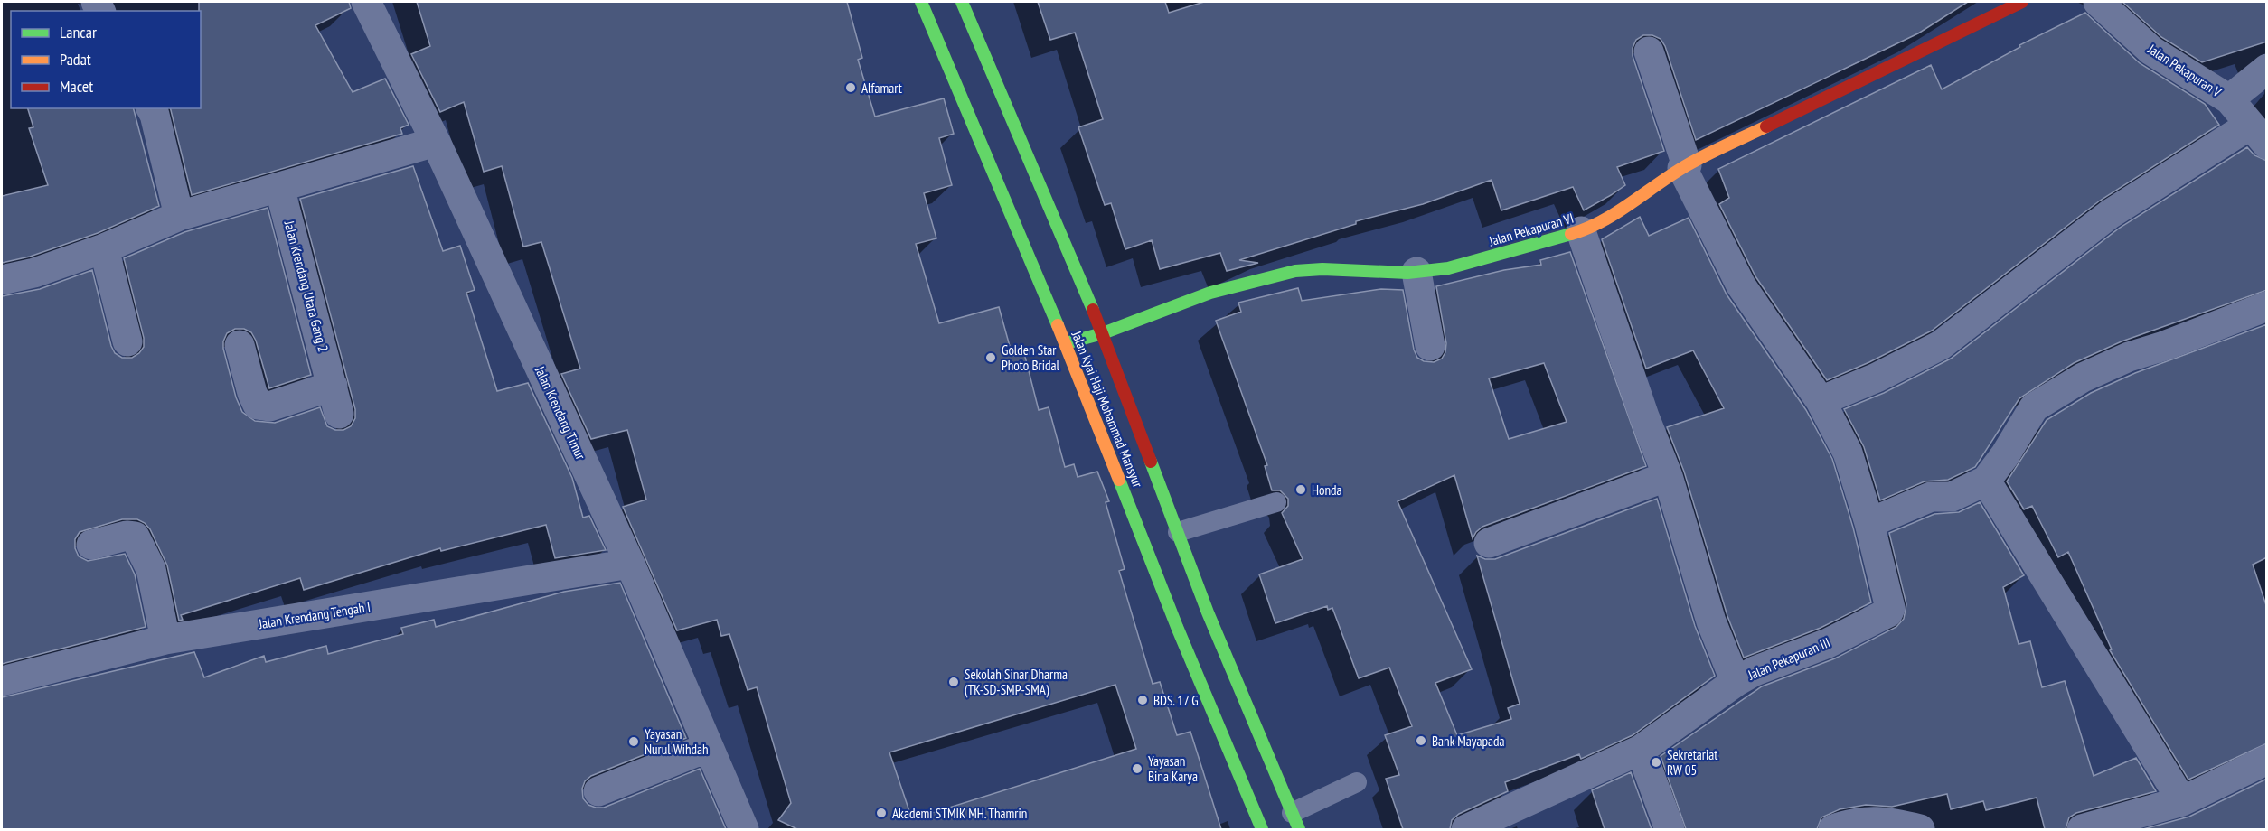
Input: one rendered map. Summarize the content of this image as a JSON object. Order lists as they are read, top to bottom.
{
  "streets": {
    "main road": ["Jalan Pekapuran VI", "Jalan Kyai Haji Mohammad Mansyur"],
    "street": [
      "Jalan Pekapuran V",
      "Jalan Krendang Utara Gang 2",
      "Jalan Krendang Timur",
      "Jalan Krendang Tengah I",
      "Jalan Pekapuran III"
    ]
  },
  "crossings": [
    ["Jalan Pekapuran VI", "Jalan Kyai Haji Mohammad Mansyur"],
    ["Jalan Krendang Timur", "Jalan Krendang Tengah I"]
  ],
  "places": [
    "Alfamart",
    "Golden Star Photo Bridal",
    "Honda",
    "Sekolah Sinar Dharma (TK-SD-SMP-SMA)",
    "BDS. 17 G",
    "Bank Mayapada",
    "Yayasan Nurul Wihdah",
    "Sekretariat RW 05",
    "Yayasan Bina Karya",
    "Akademi STMIK MH. Thamrin"
  ],
  "legend": ["Lancar", "Padat", "Macet"]
}
